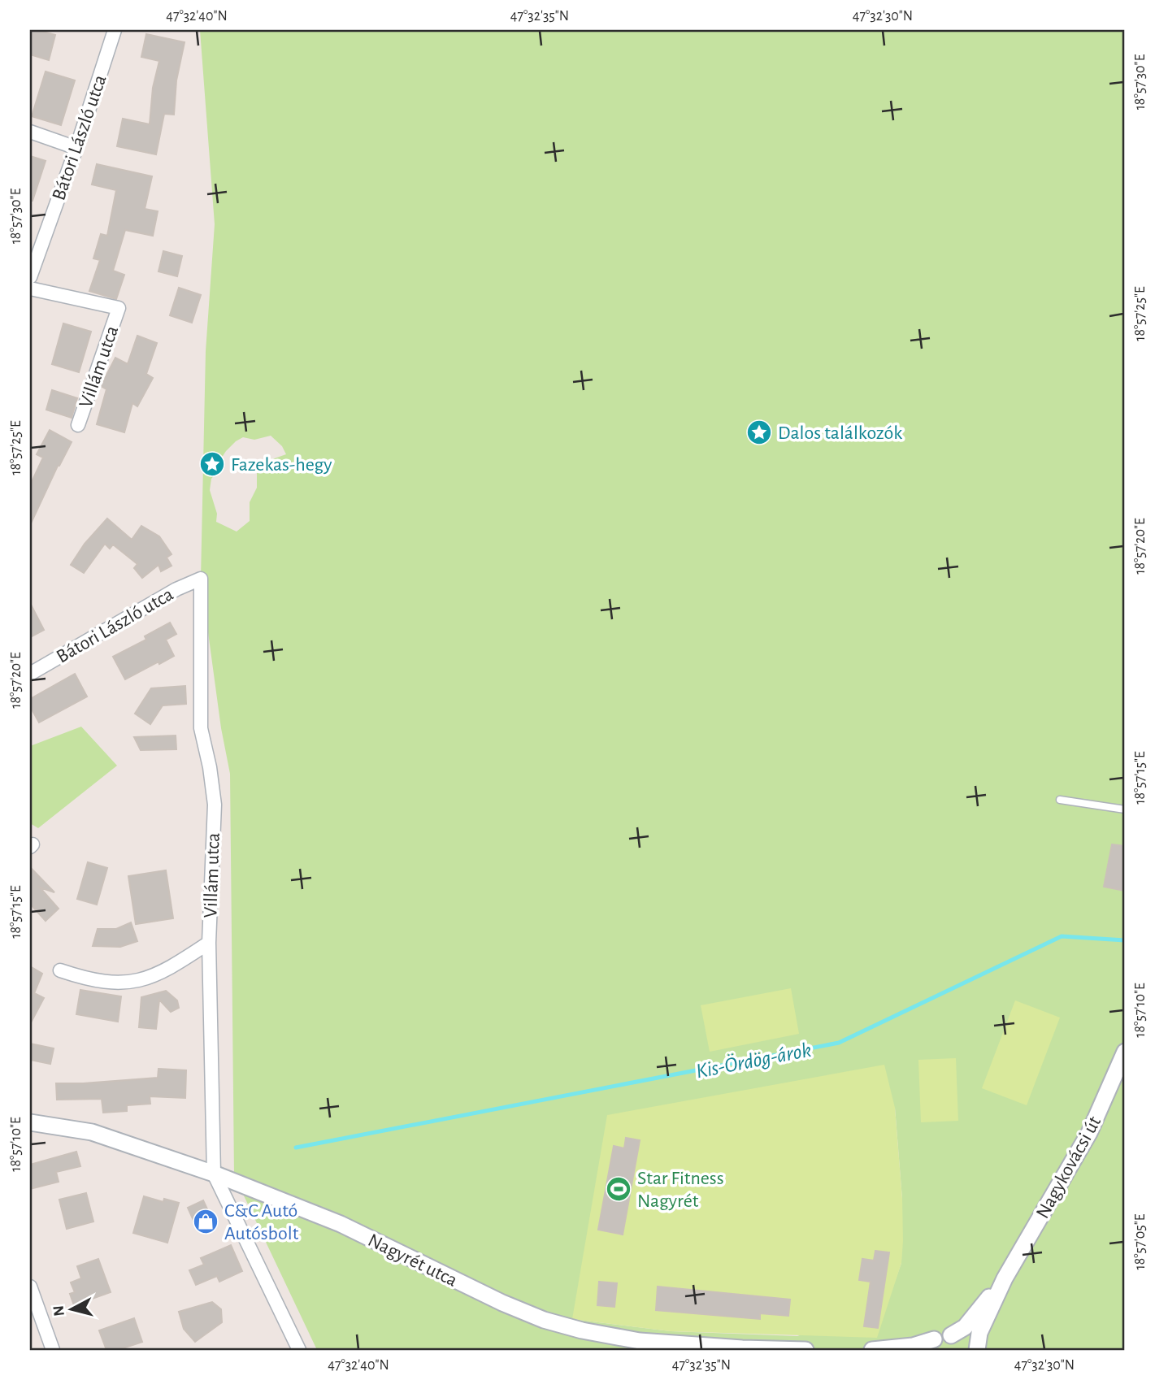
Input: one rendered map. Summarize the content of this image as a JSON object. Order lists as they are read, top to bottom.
{
  "streets": {
    "street": [
      "Bátori László utca",
      "Villám utca",
      "Nagykovácsi út",
      "Nagyrét utca"
    ]
  },
  "crossings": [
    ["Bátori László utca", "Villám utca"],
    ["Villám utca", "Nagyrét utca"]
  ],
  "water": ["Kis-Ördög-árok"],
  "places": {
    "place": ["Dalos találkozók", "Fazekas-hegy"],
    "sports": ["Star Fitness Nagyrét"],
    "shop": ["C&C Autó Autósbolt"]
  },
  "north": "left",
  "coordinates": [
    "47°32'40\"N",
    "47°32'35\"N",
    "47°32'30\"N",
    "18°57'30\"E",
    "18°57'25\"E",
    "18°57'20\"E",
    "18°57'15\"E",
    "18°57'10\"E",
    "18°57'05\"E"
  ]
}
